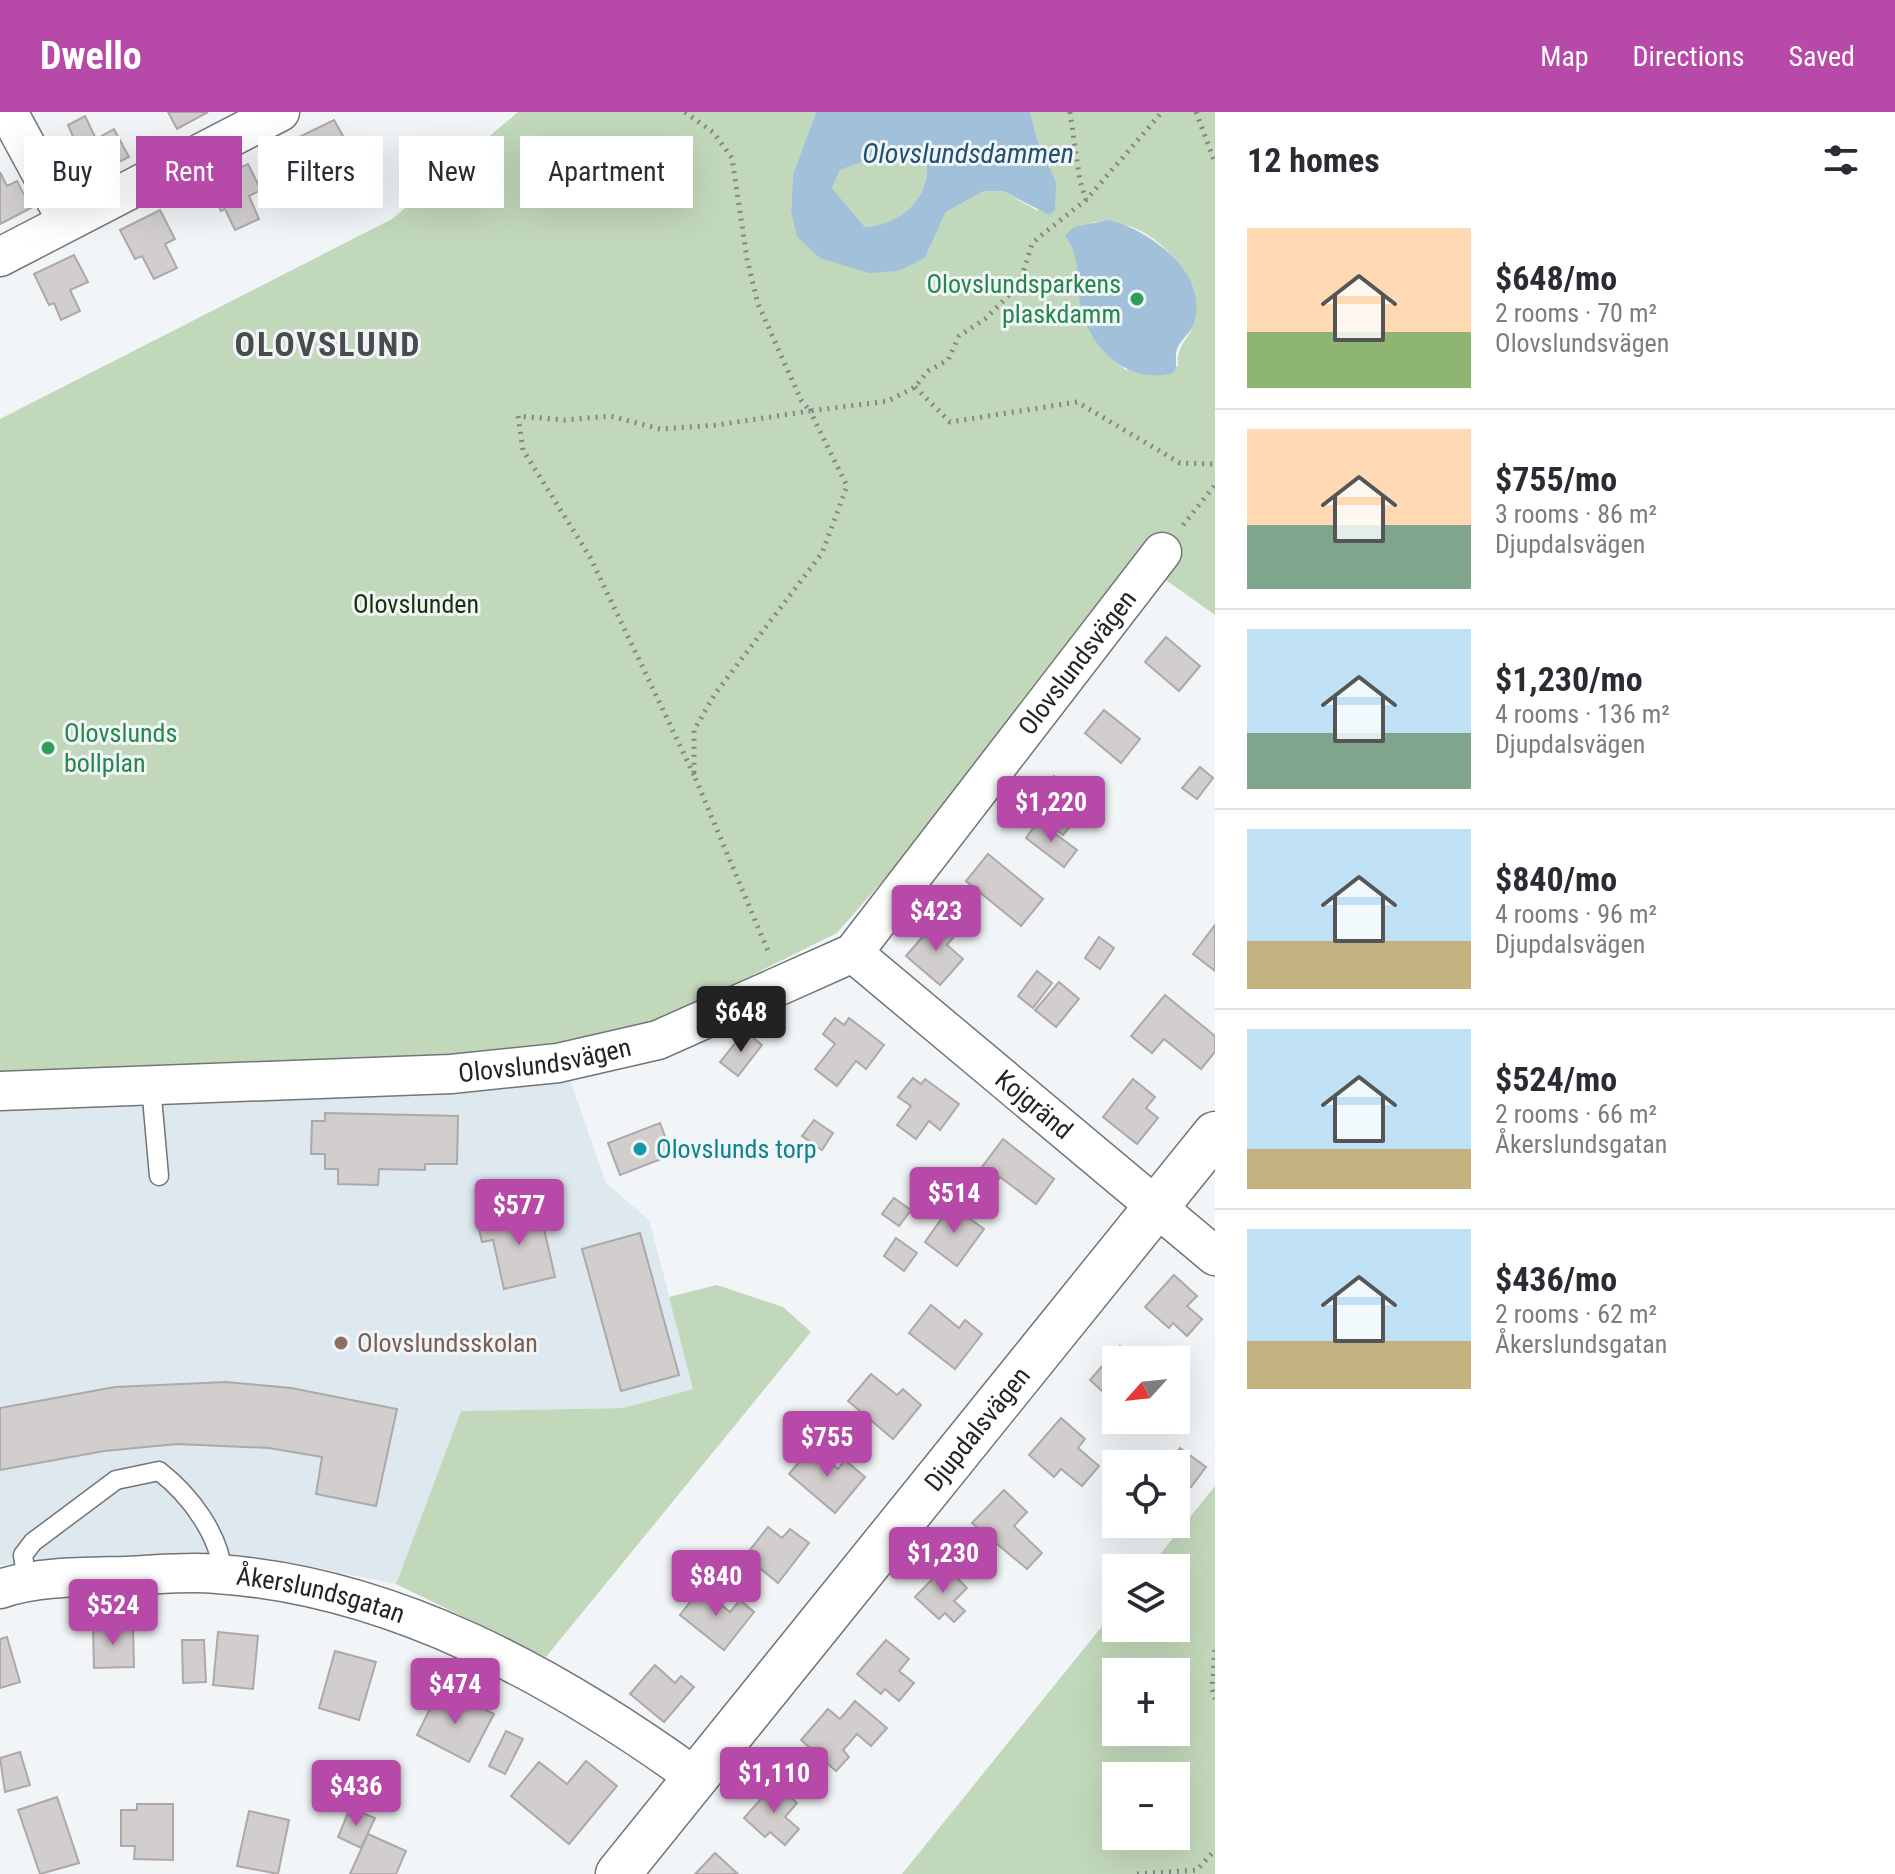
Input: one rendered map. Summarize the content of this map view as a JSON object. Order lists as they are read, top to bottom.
{
  "streets": {
    "street": [
      "Olovslundsvägen",
      "Kojgränd",
      "Djupdalsvägen",
      "Åkerslundsgatan"
    ]
  },
  "crossings": [
    ["Olovslundsvägen", "Kojgränd"],
    ["Kojgränd", "Djupdalsvägen"],
    ["Djupdalsvägen", "Åkerslundsgatan"]
  ],
  "districts": ["OLOVSLUND"],
  "water": ["Olovslundsdammen"],
  "parks": ["Olovslunden"],
  "places": [
    "Olovslundsparkens plaskdamm",
    "Olovslunds bollplan",
    "Olovslunds torp",
    "Olovslundsskolan"
  ],
  "north": "bottom left",
  "page": {
    "header": "Dwello",
    "nav": ["Map", "Directions", "Saved"],
    "heading": "12 homes",
    "chip": [
      "Buy",
      "Rent",
      "Filters",
      "New",
      "Apartment"
    ],
    "list": [
      {
        "name": "$648/mo",
        "note": "2 rooms · 70 m² · Olovslundsvägen"
      },
      {
        "name": "$755/mo",
        "note": "3 rooms · 86 m² · Djupdalsvägen"
      },
      {
        "name": "$1,230/mo",
        "note": "4 rooms · 136 m² · Djupdalsvägen"
      },
      {
        "name": "$840/mo",
        "note": "4 rooms · 96 m² · Djupdalsvägen"
      },
      {
        "name": "$524/mo",
        "note": "2 rooms · 66 m² · Åkerslundsgatan"
      },
      {
        "name": "$436/mo",
        "note": "2 rooms · 62 m² · Åkerslundsgatan"
      }
    ],
    "price": [
      "$1,220",
      "$423",
      "$648",
      "$514",
      "$577",
      "$755",
      "$1,230",
      "$840",
      "$524",
      "$474",
      "$1,110",
      "$436"
    ],
    "map_buttons": ["+", "−"]
  }
}
